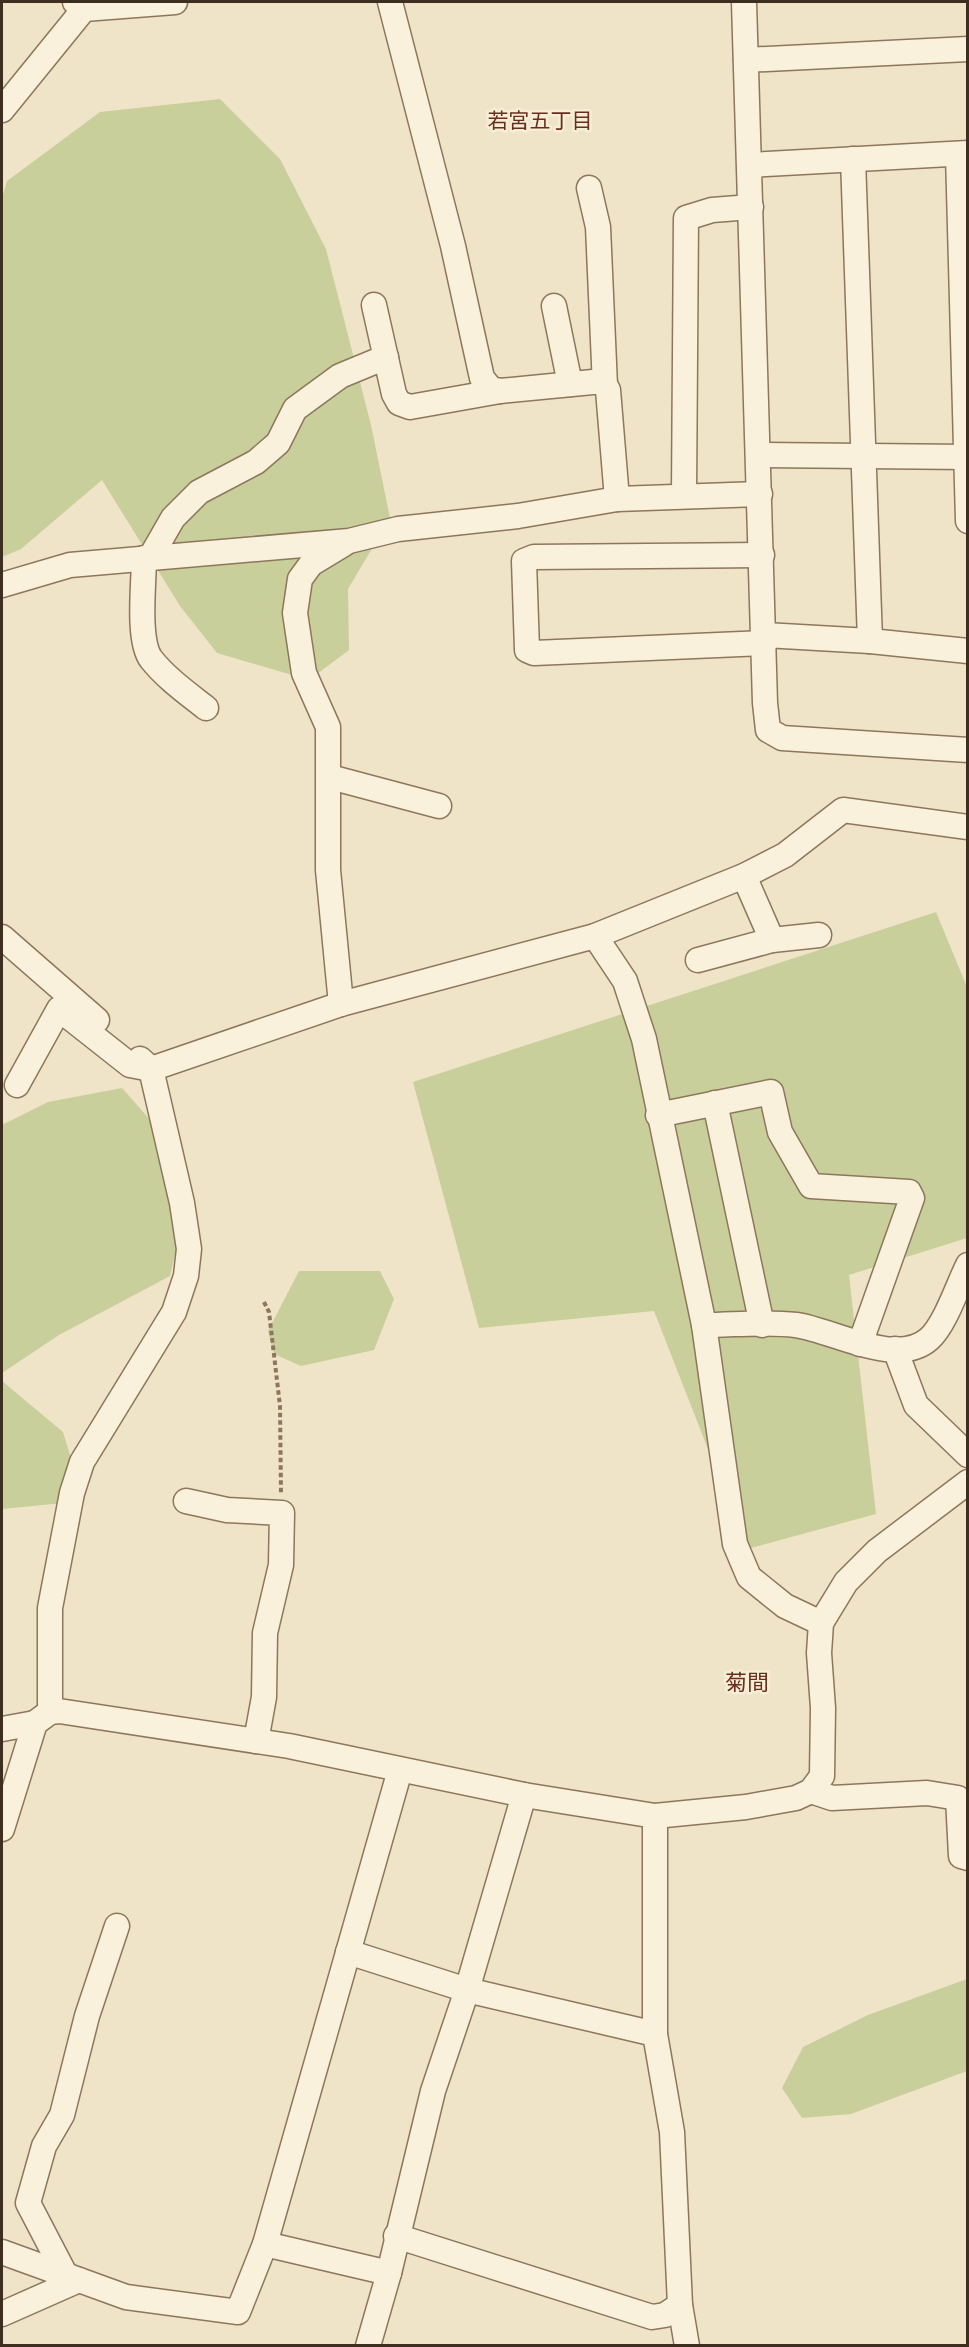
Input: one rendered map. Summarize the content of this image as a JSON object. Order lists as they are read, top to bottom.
{
  "districts": ["若宮五丁目", "菊間"]
}
